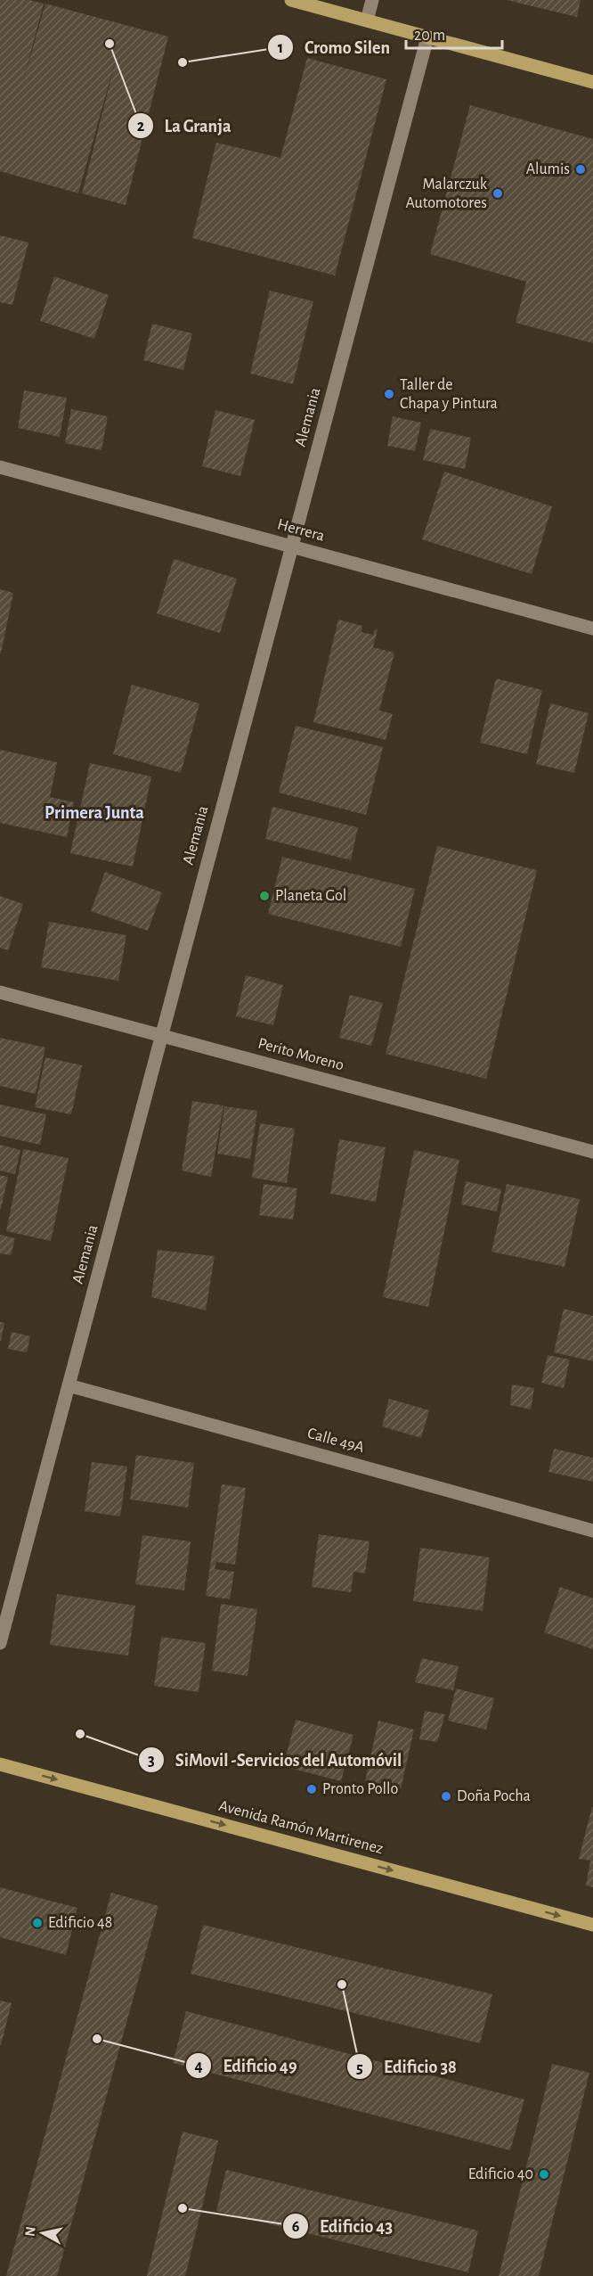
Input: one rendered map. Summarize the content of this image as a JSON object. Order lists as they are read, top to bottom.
{
  "streets": {
    "main road": ["Avenida Ramón Martirenez"],
    "street": [
      "Alemania",
      "Herrera",
      "Perito Moreno",
      "Calle 49A"
    ]
  },
  "crossings": [
    ["Alemania", "Herrera"],
    ["Alemania", "Perito Moreno"],
    ["Alemania", "Calle 49A"]
  ],
  "one_way": ["Avenida Ramón Martirenez"],
  "districts": ["Primera Junta"],
  "places": [
    "La Granja",
    "Cromo Silen",
    "Alumis",
    "Malarczuk Automotores",
    "Taller de Chapa y Pintura",
    "Planeta Gol",
    "SiMovil -Servicios del Automóvil",
    "Pronto Pollo",
    "Doña Pocha",
    "Edificio 48",
    "Edificio 38",
    "Edificio 49",
    "Edificio 40",
    "Edificio 43"
  ],
  "scale_bar": "20 m",
  "north": "left"
}
